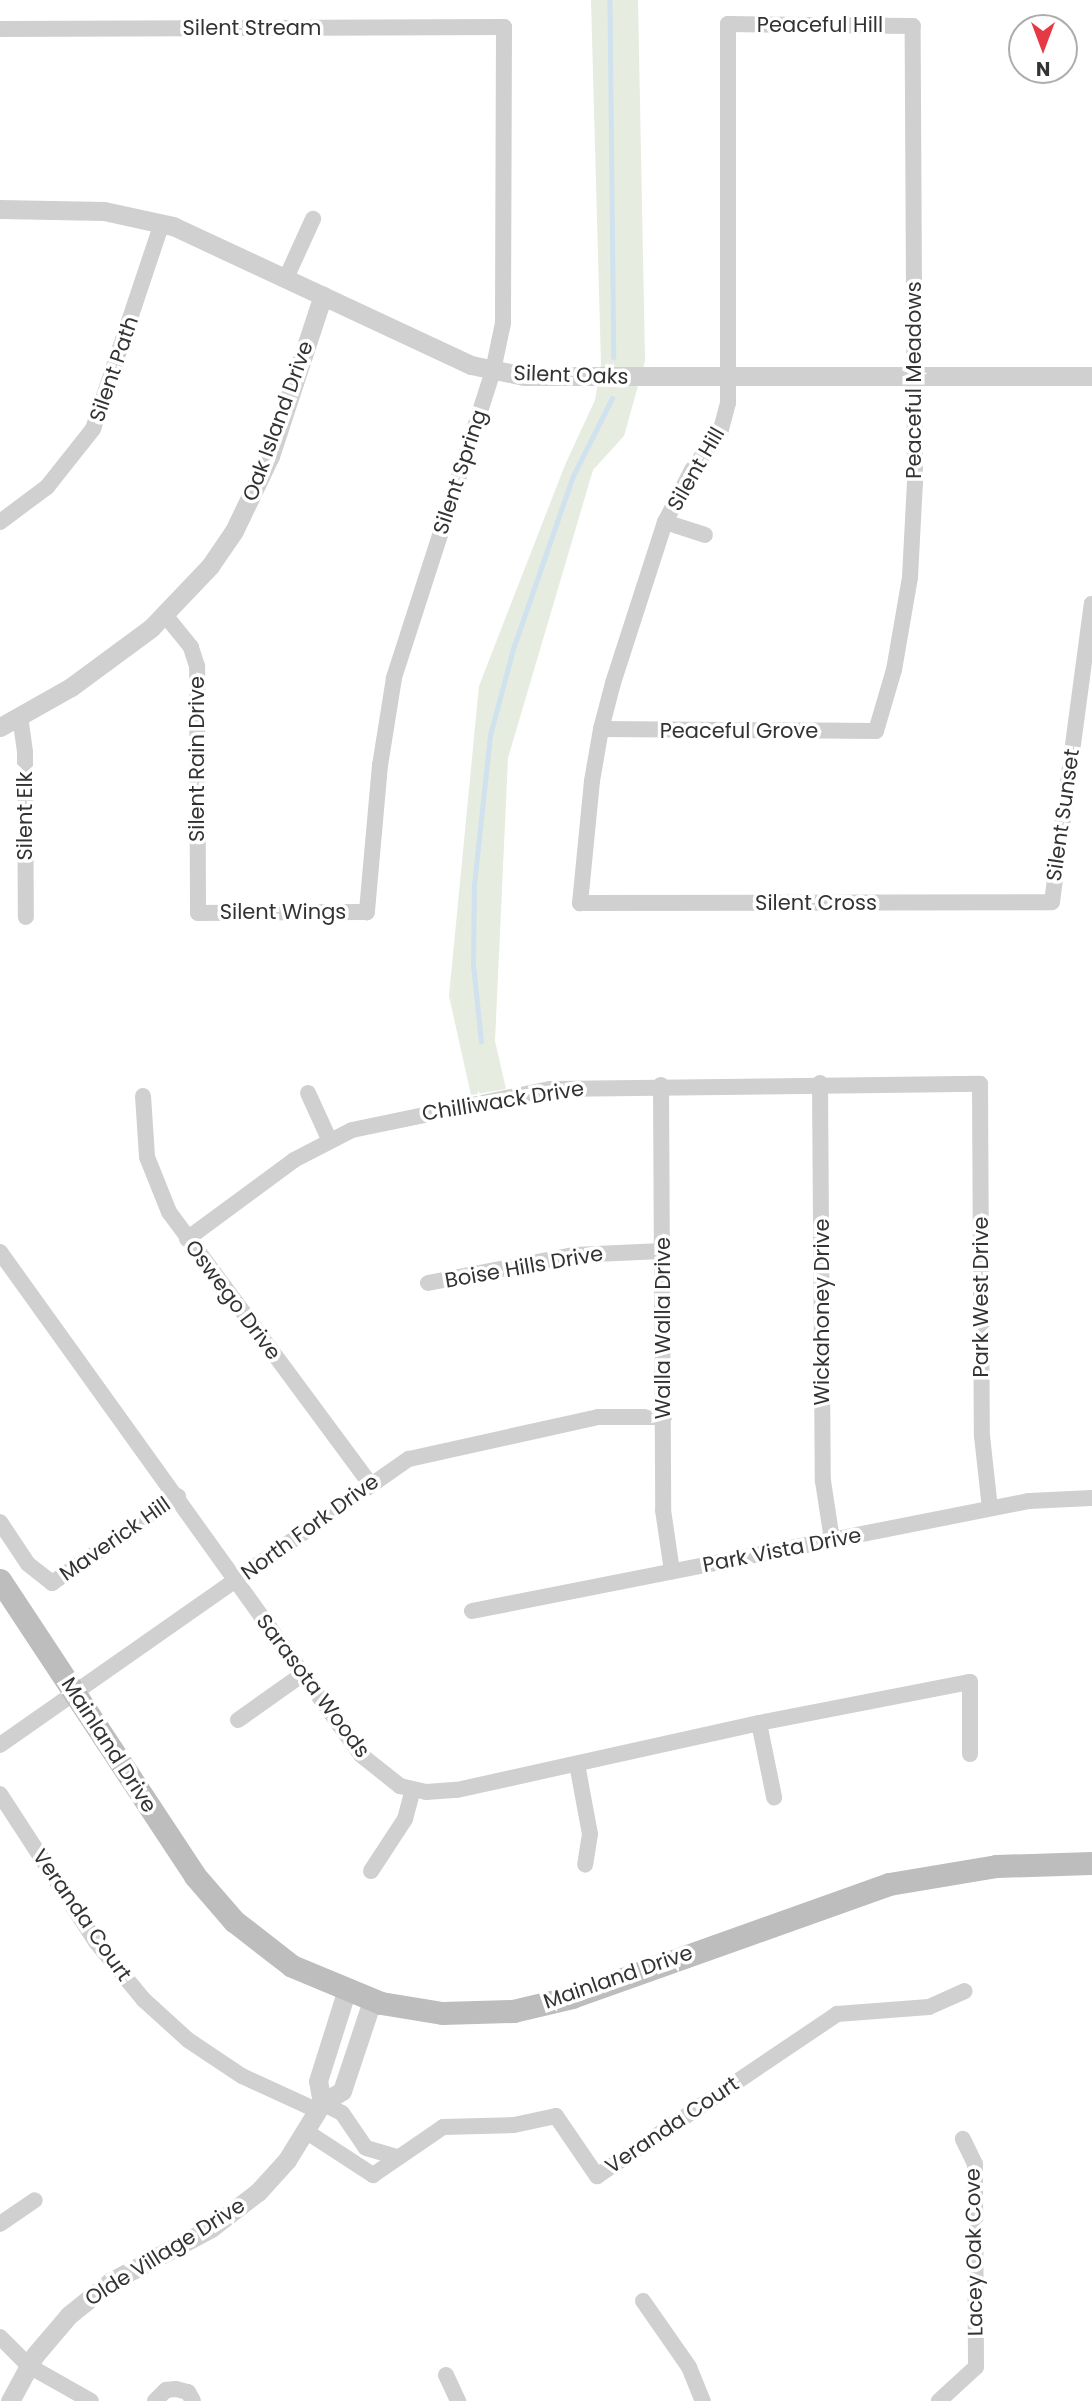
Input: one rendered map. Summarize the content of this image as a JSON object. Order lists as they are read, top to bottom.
{
  "streets": {
    "main road": ["Mainland Drive"],
    "street": [
      "Peaceful Hill",
      "Silent Stream",
      "Silent Path",
      "Silent Oaks",
      "Peaceful Meadows",
      "Oak Island Drive",
      "Silent Hill",
      "Silent Spring",
      "Peaceful Grove",
      "Silent Rain Drive",
      "Silent Sunset",
      "Silent Elk",
      "Silent Cross",
      "Silent Wings",
      "Chilliwack Drive",
      "Boise Hills Drive",
      "Park West Drive",
      "Oswego Drive",
      "Wickahoney Drive",
      "Walla Walla Drive",
      "North Fork Drive",
      "Maverick Hill",
      "Park Vista Drive",
      "Sarasota Woods",
      "Veranda Court",
      "Olde Village Drive",
      "Lacey Oak Cove"
    ]
  },
  "crossings": [
    ["Peaceful Hill", "Peaceful Meadows"],
    ["Peaceful Hill", "Silent Hill"],
    ["Silent Stream", "Silent Spring"],
    ["Silent Path", "Silent Oaks"],
    ["Silent Oaks", "Peaceful Meadows"],
    ["Silent Oaks", "Oak Island Drive"],
    ["Silent Oaks", "Silent Hill"],
    ["Silent Oaks", "Silent Spring"],
    ["Peaceful Meadows", "Peaceful Grove"],
    ["Oak Island Drive", "Silent Rain Drive"],
    ["Oak Island Drive", "Silent Elk"],
    ["Silent Hill", "Peaceful Grove"],
    ["Silent Hill", "Silent Cross"],
    ["Silent Spring", "Silent Wings"],
    ["Silent Rain Drive", "Silent Wings"],
    ["Silent Sunset", "Silent Cross"],
    ["Chilliwack Drive", "Park West Drive"],
    ["Chilliwack Drive", "Oswego Drive"],
    ["Chilliwack Drive", "Wickahoney Drive"],
    ["Chilliwack Drive", "Walla Walla Drive"],
    ["Boise Hills Drive", "Walla Walla Drive"],
    ["Park West Drive", "Park Vista Drive"],
    ["Oswego Drive", "North Fork Drive"],
    ["Wickahoney Drive", "Park Vista Drive"],
    ["Walla Walla Drive", "North Fork Drive"],
    ["Walla Walla Drive", "Park Vista Drive"],
    ["North Fork Drive", "Sarasota Woods"],
    ["North Fork Drive", "Mainland Drive"],
    ["Maverick Hill", "Sarasota Woods"],
    ["Mainland Drive", "Olde Village Drive"],
    ["Veranda Court", "Olde Village Drive"]
  ],
  "north": "bottom"
}
